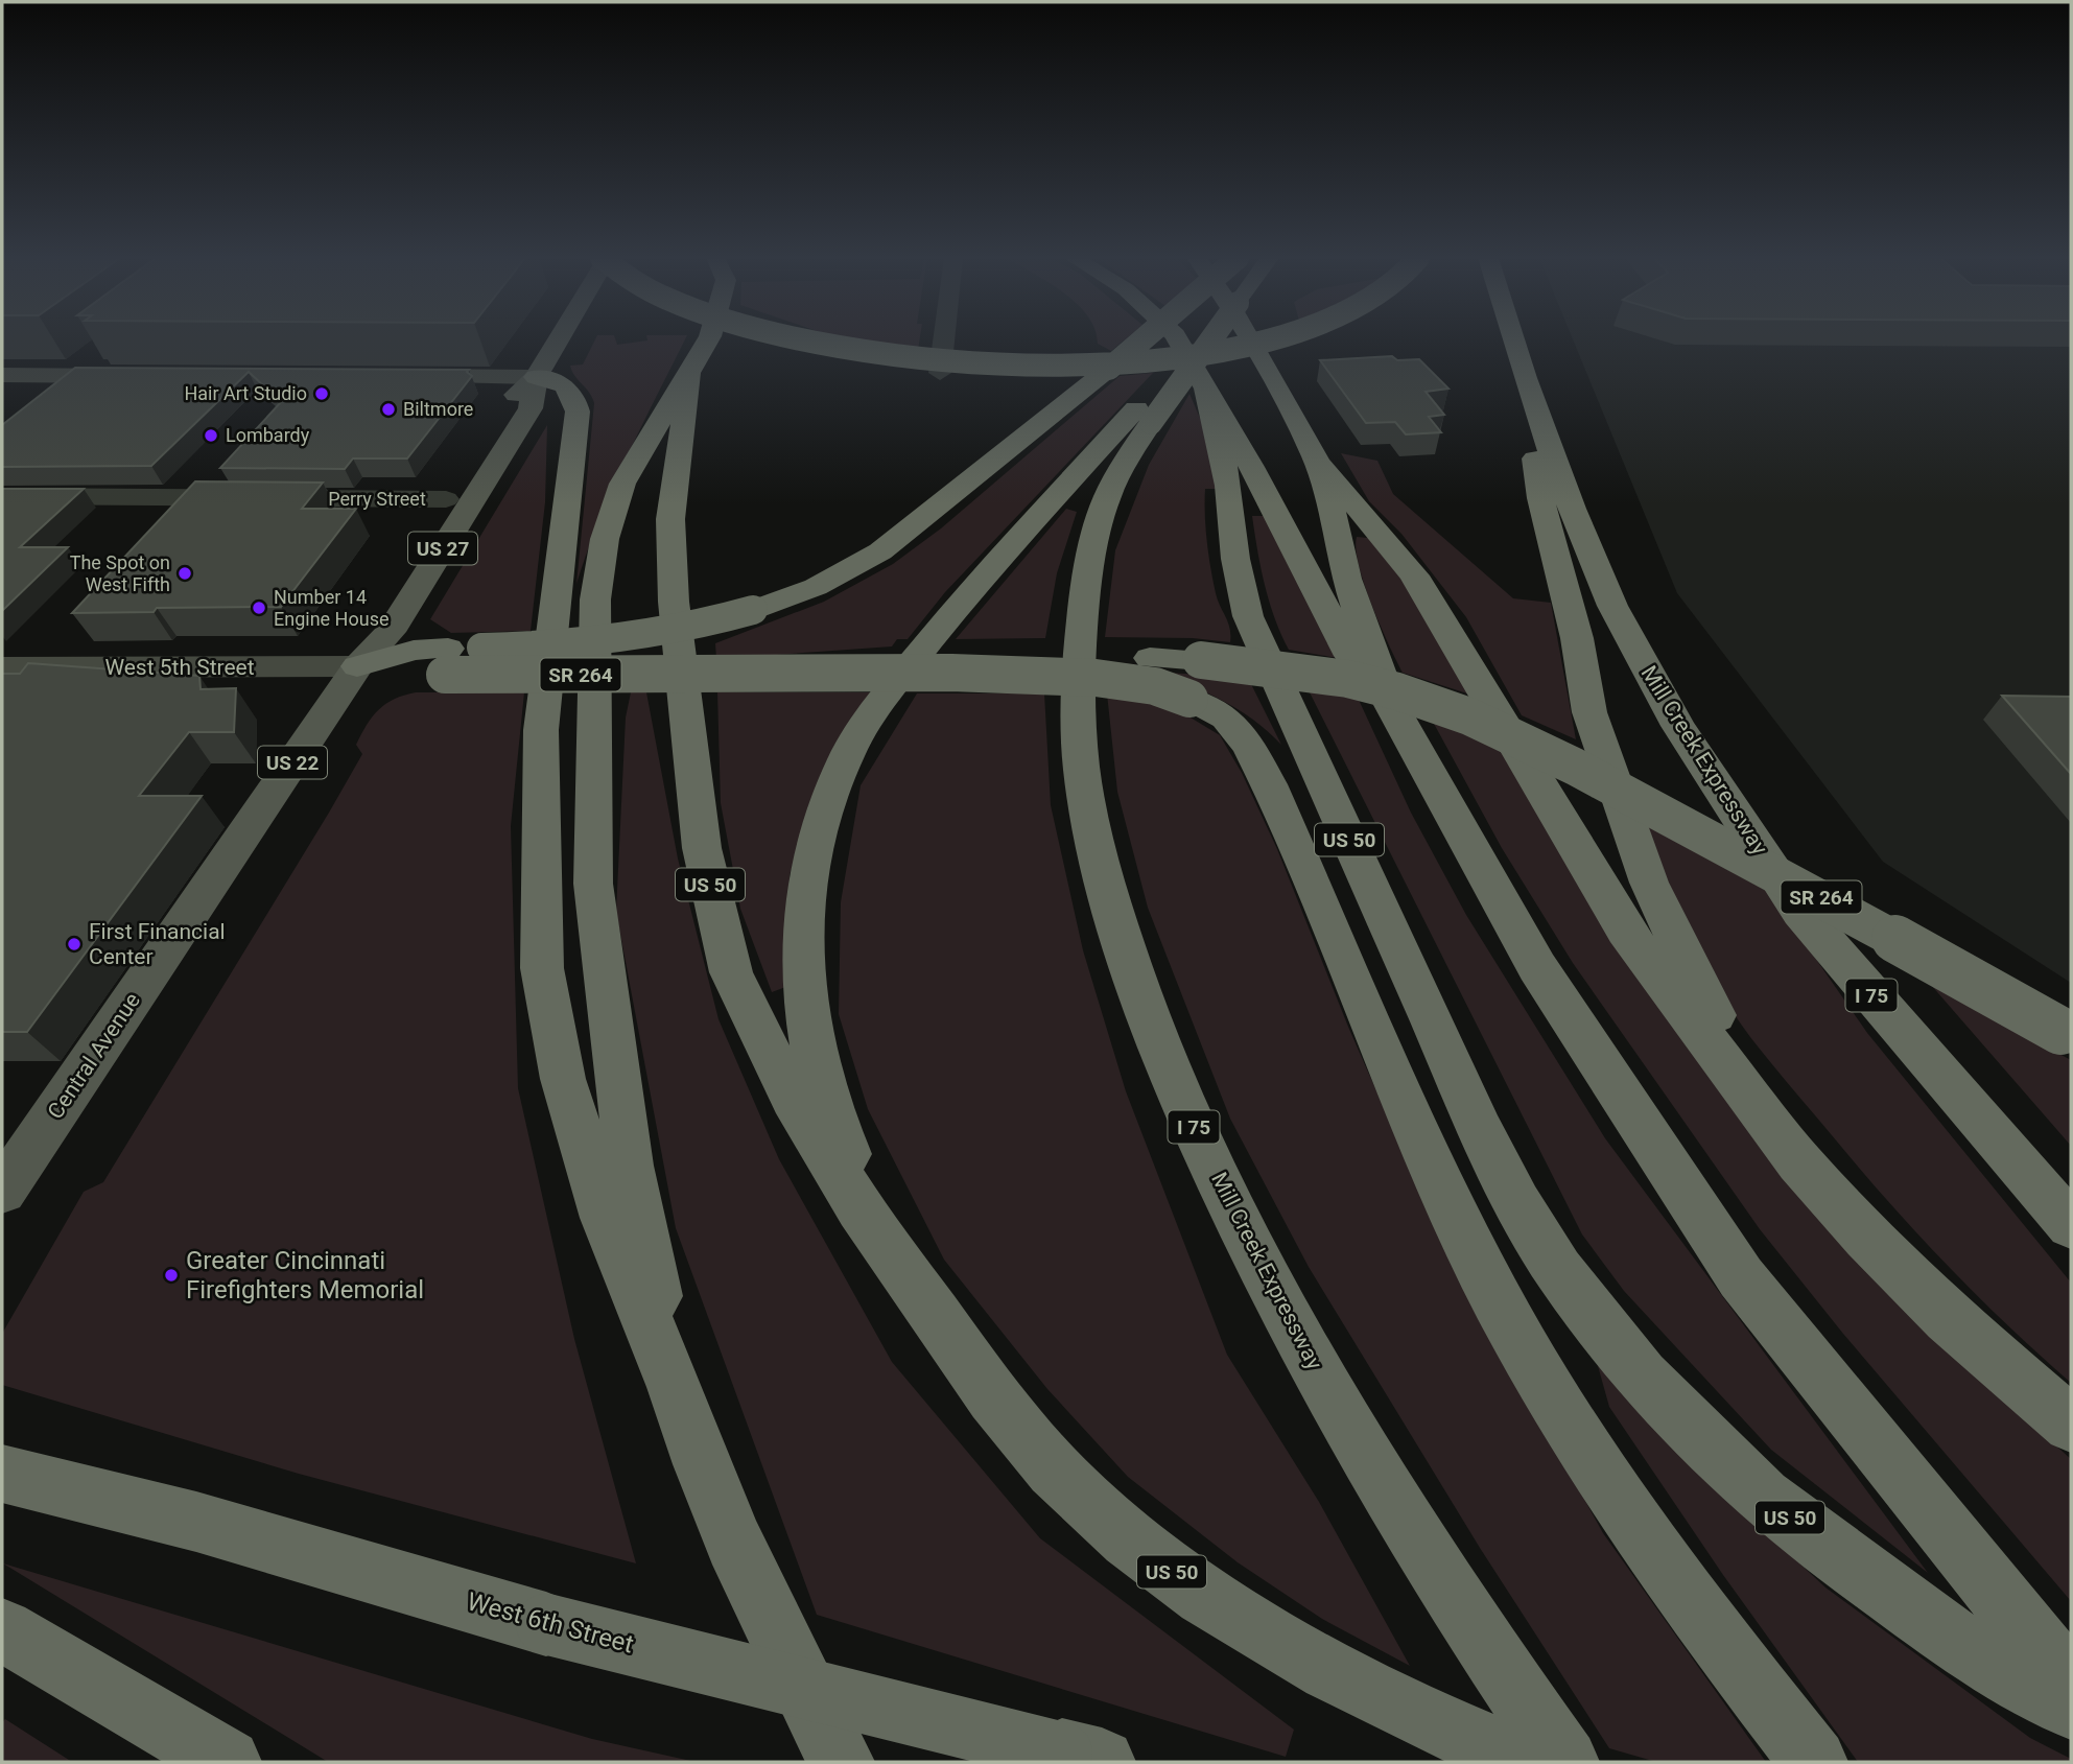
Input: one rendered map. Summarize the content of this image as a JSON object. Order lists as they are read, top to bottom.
{
  "streets": {
    "highway": [
      "SR 264",
      "Mill Creek Expressway",
      "US 50",
      "I 75",
      "West 6th Street"
    ],
    "main road": ["US 27", "US 22", "Central Avenue"],
    "street": ["Perry Street", "West 5th Street"]
  },
  "crossings": [
    ["Perry Street", "Central Avenue"],
    ["West 5th Street", "SR 264"],
    ["West 5th Street", "Central Avenue"],
    ["SR 264", "Central Avenue"]
  ],
  "places": [
    "Hair Art Studio",
    "Biltmore",
    "Lombardy",
    "The Spot on West Fifth",
    "Number 14 Engine House",
    "First Financial Center",
    "Greater Cincinnati Firefighters Memorial"
  ]
}
